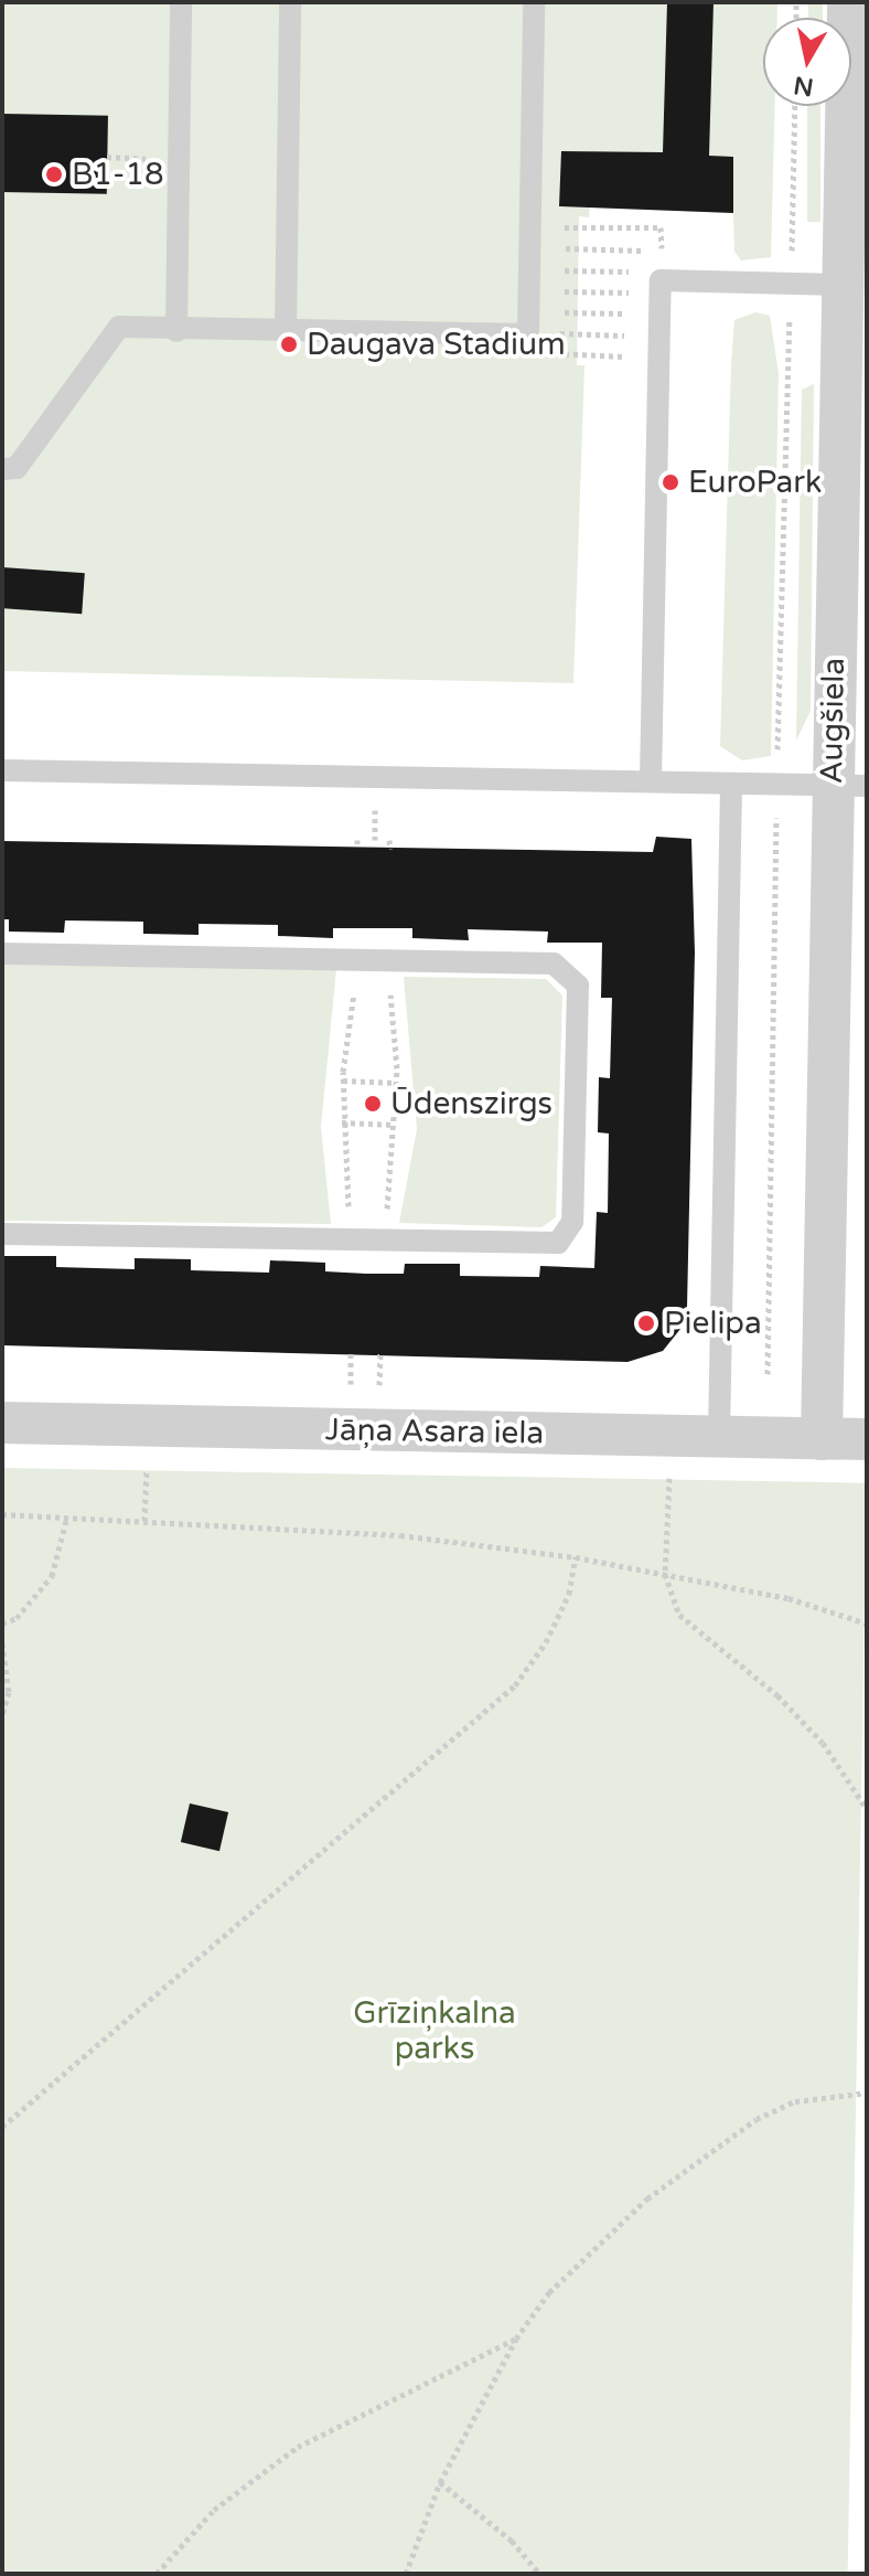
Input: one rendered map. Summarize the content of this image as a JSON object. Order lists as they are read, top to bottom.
{
  "streets": {
    "street": ["Augšiela", "Jāņa Asara iela"]
  },
  "crossings": [
    ["Augšiela", "Jāņa Asara iela"]
  ],
  "parks": ["Grīziņkalna parks"],
  "places": [
    "B1-18",
    "Daugava Stadium",
    "EuroPark",
    "Ūdenszirgs",
    "Pielipa"
  ],
  "north": "bottom"
}
